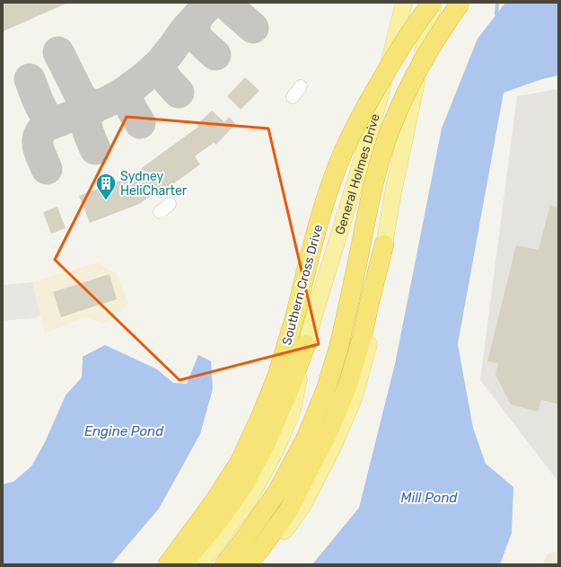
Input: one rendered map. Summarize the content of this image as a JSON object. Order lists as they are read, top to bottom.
{
  "streets": {
    "highway": ["Southern Cross Drive"],
    "main road": ["General Holmes Drive"]
  },
  "water": ["Engine Pond", "Mill Pond"],
  "places": {
    "building": ["Sydney HeliCharter"]
  }
}
